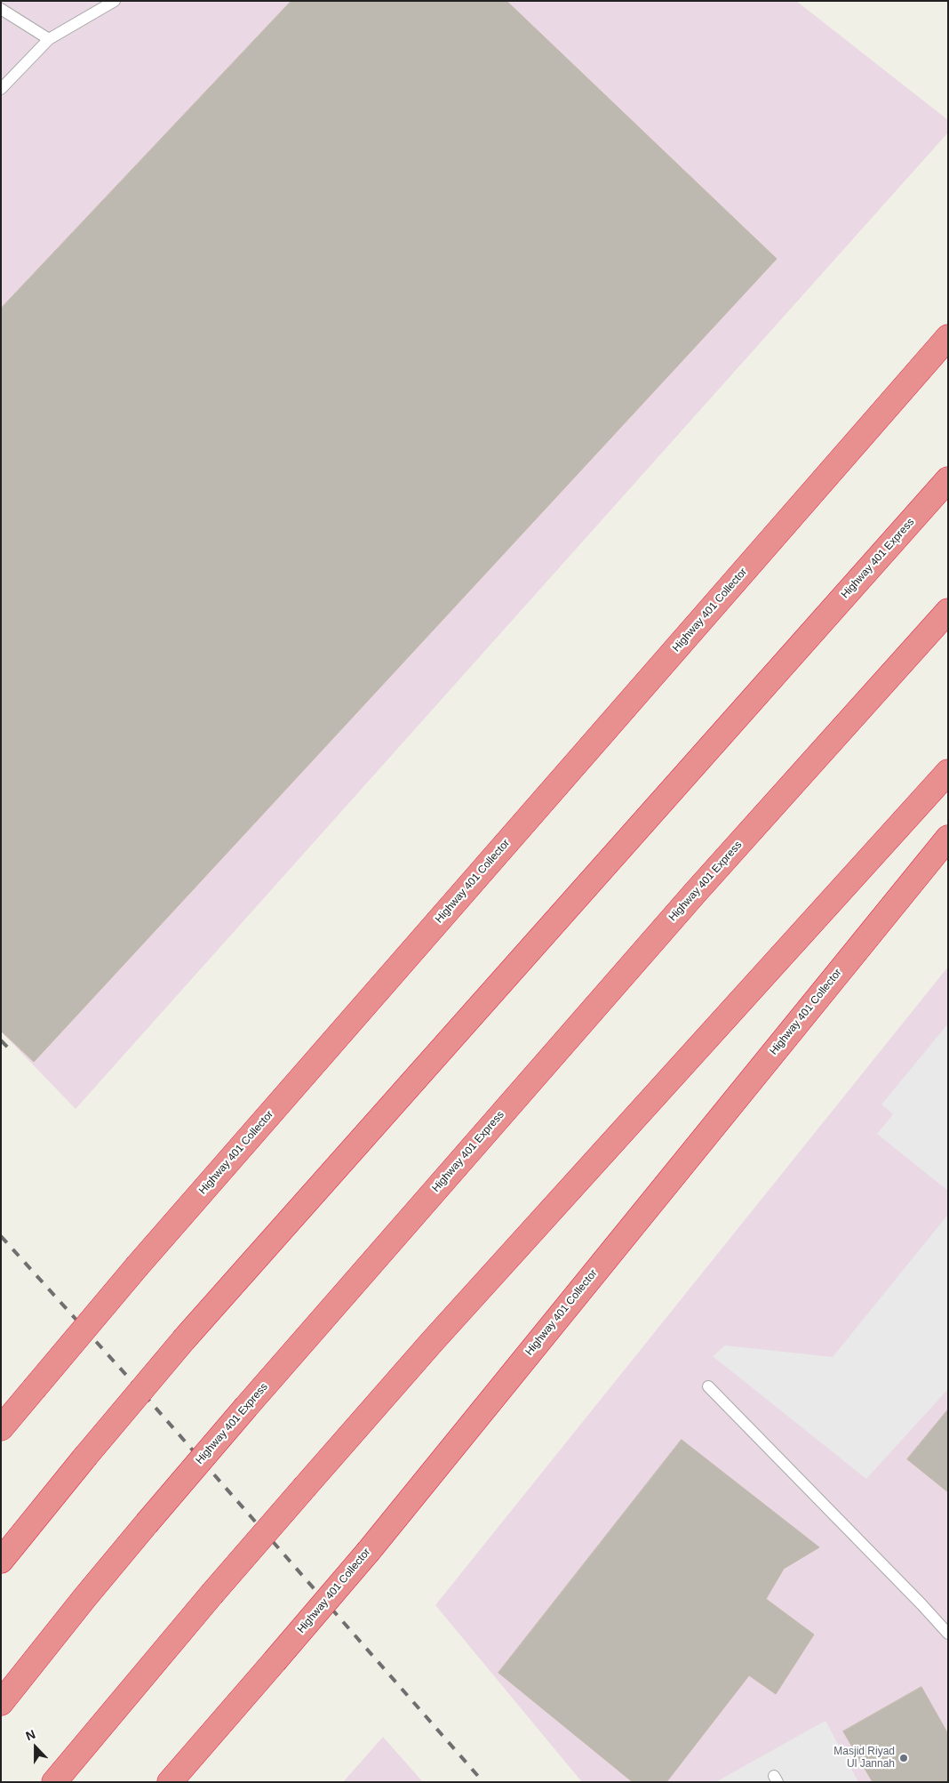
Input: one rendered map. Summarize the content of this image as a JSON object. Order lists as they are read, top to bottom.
{
  "streets": {
    "highway": ["Highway 401 Express", "Highway 401 Collector"]
  },
  "places": ["Masjid Riyad Ul Jannah"],
  "north": "top"
}
